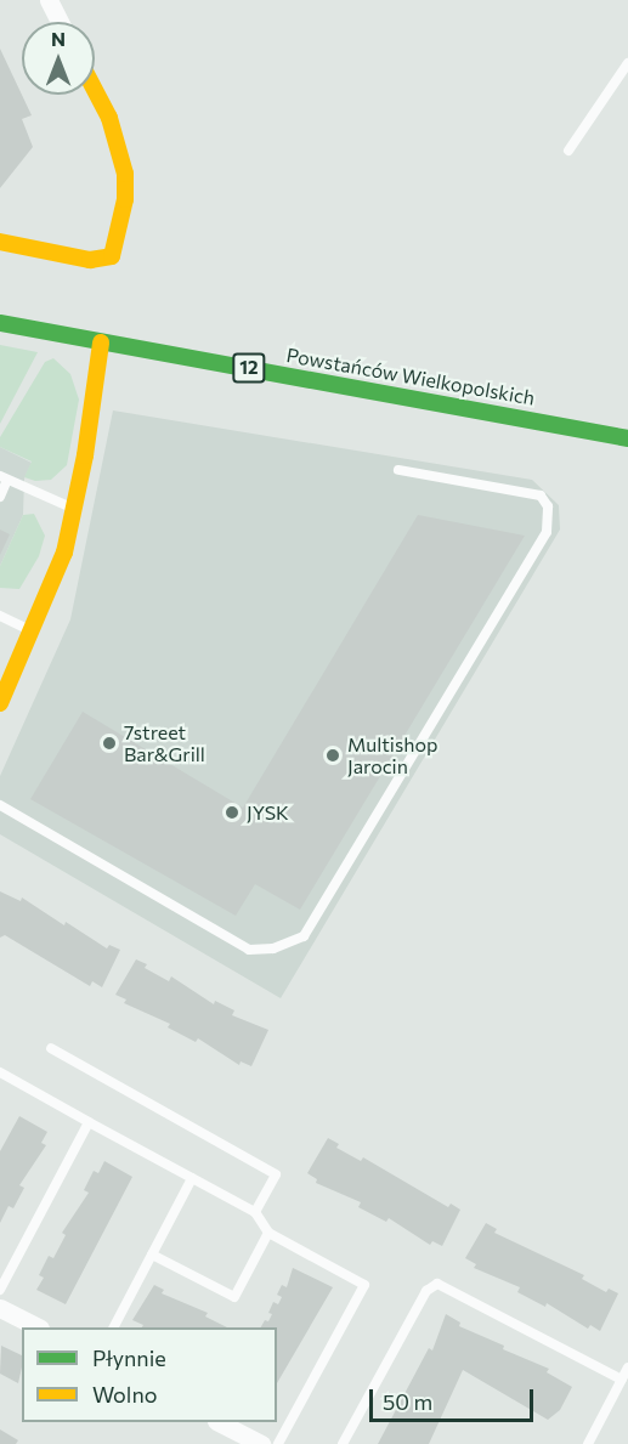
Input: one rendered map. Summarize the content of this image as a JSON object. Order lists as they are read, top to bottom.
{
  "streets": {
    "street": ["12", "Powstańców Wielkopolskich"]
  },
  "places": ["7street Bar&Grill", "Multishop Jarocin", "JYSK"],
  "legend": ["Płynnie", "Wolno"],
  "scale_bar": "50 m",
  "north": "top"
}
